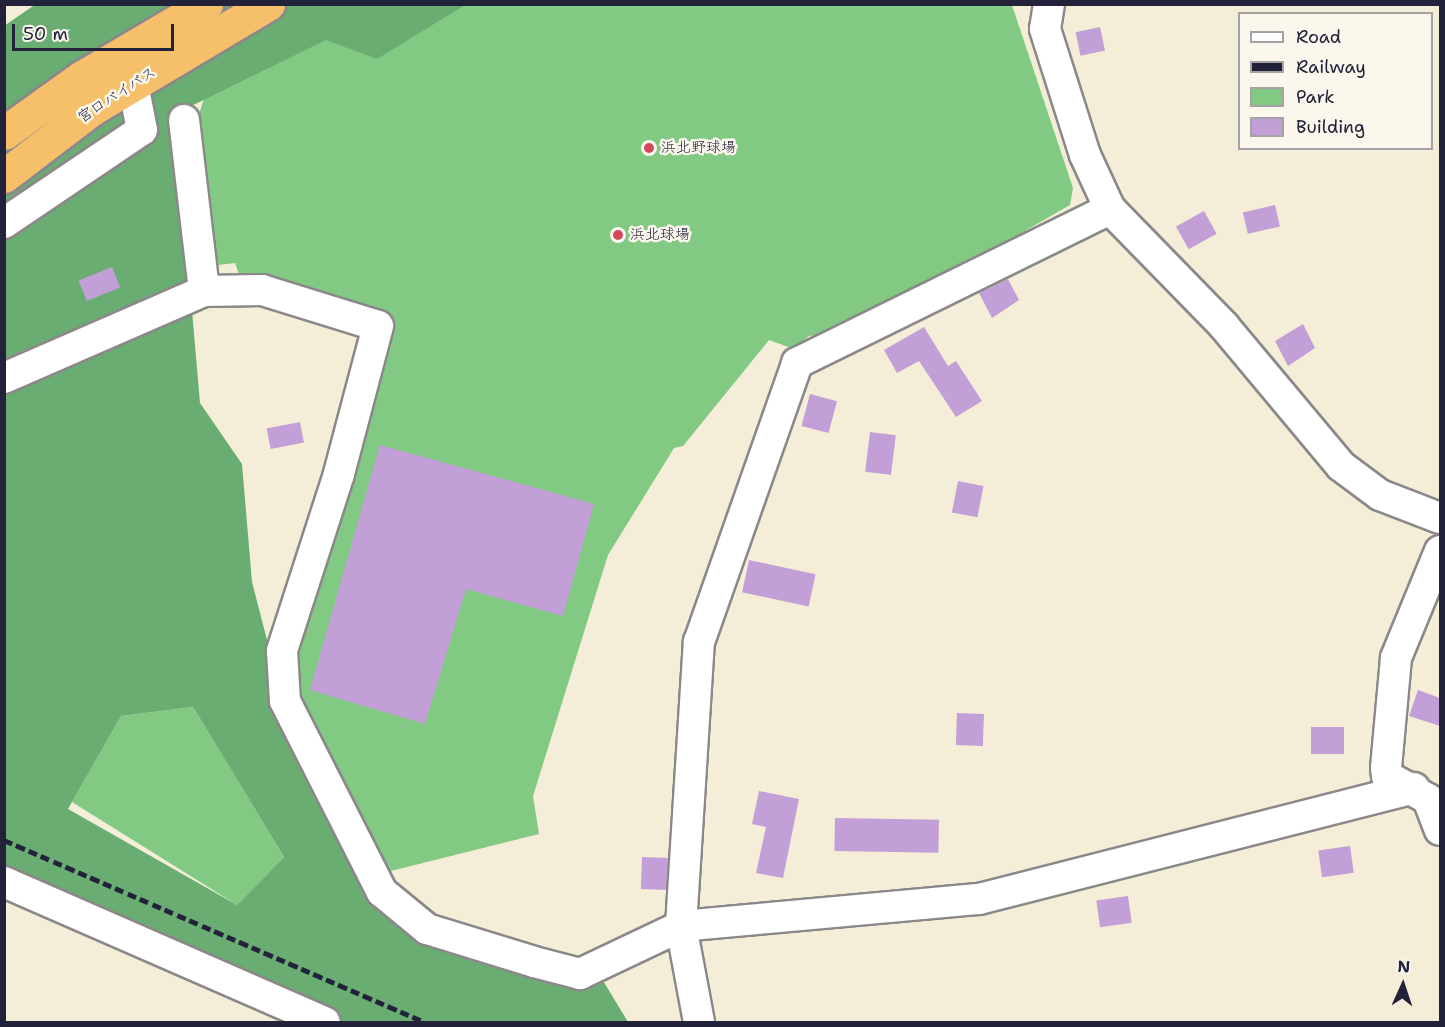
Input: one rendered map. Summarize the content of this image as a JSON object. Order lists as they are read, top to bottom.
{
  "streets": {
    "highway": ["宮口バイパス"]
  },
  "places": ["浜北野球場", "浜北球場"],
  "legend": [
    "Road",
    "Railway",
    "Park",
    "Building"
  ],
  "scale_bar": "50 m",
  "north": "top"
}
